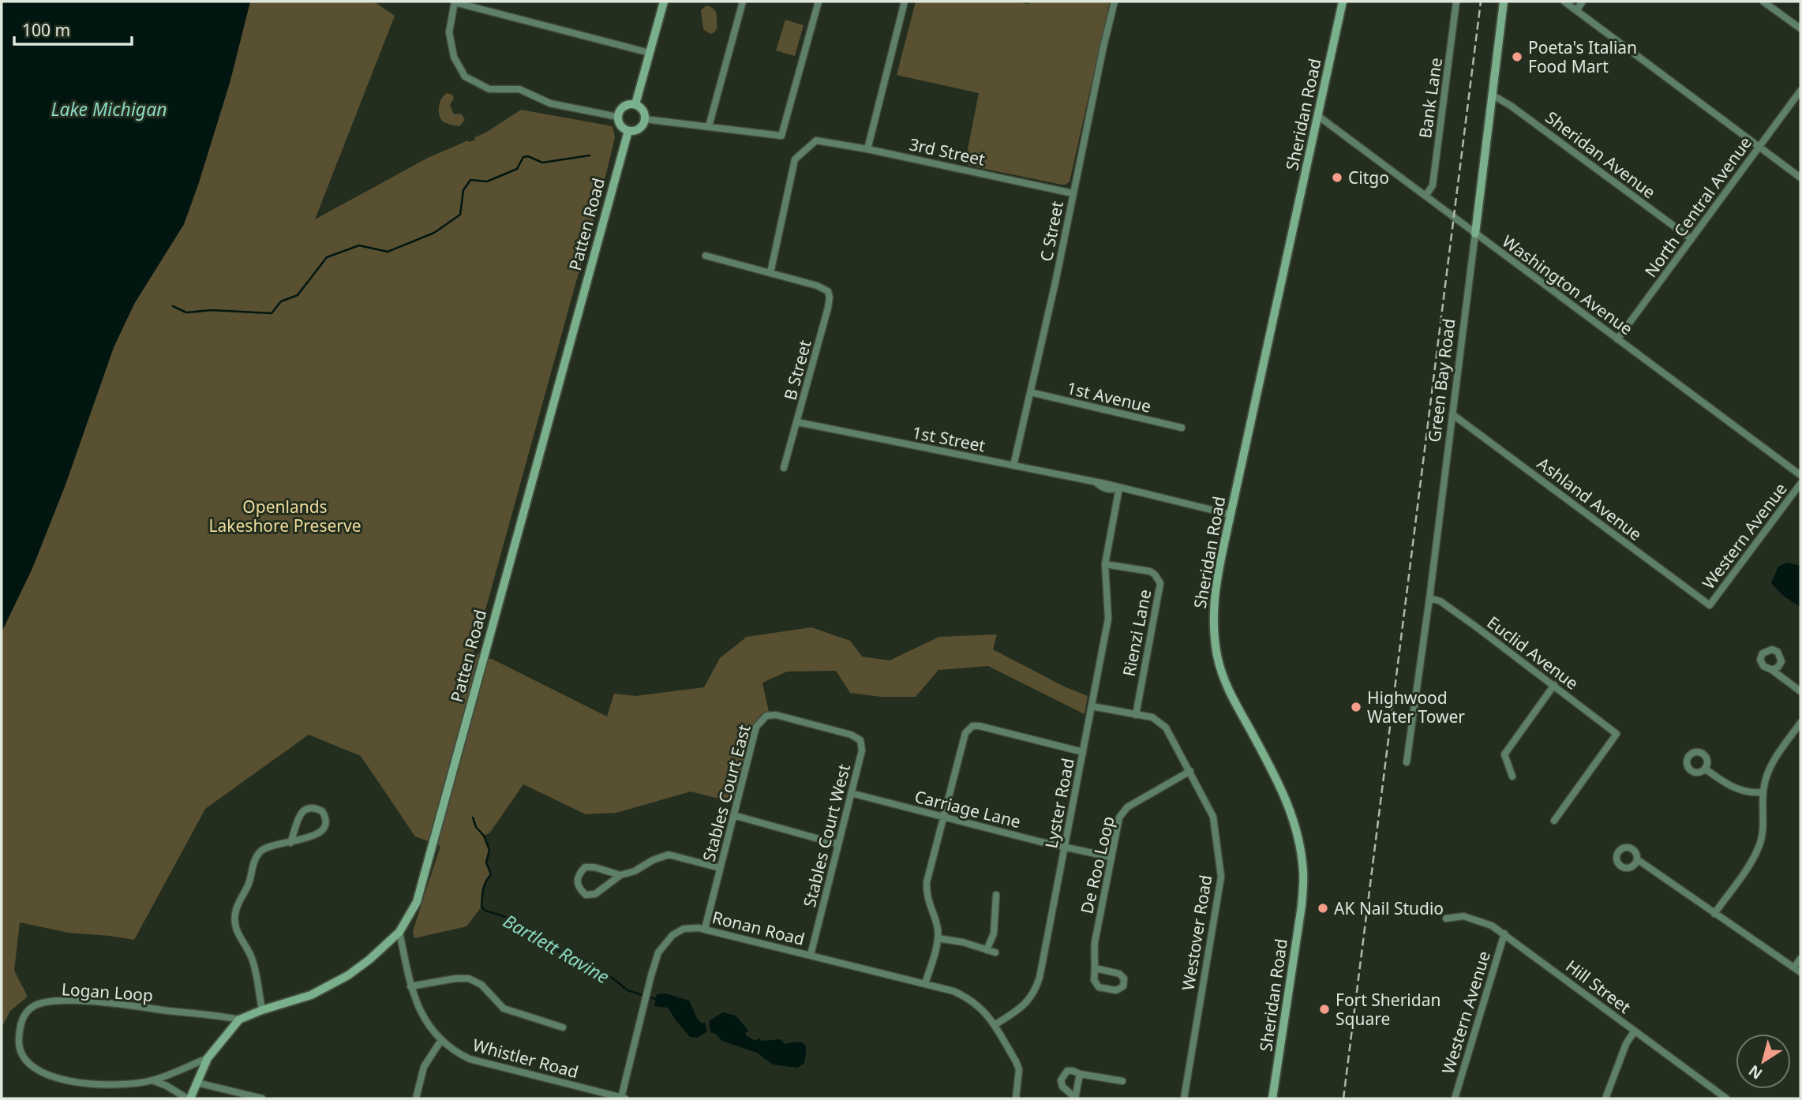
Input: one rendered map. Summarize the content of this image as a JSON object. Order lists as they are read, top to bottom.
{
  "streets": {
    "street": [
      "Bank Lane",
      "Sheridan Road",
      "3rd Street",
      "Sheridan Avenue",
      "North Central Avenue",
      "Patten Road",
      "C Street",
      "Washington Avenue",
      "B Street",
      "Green Bay Road",
      "1st Avenue",
      "1st Street",
      "Ashland Avenue",
      "Western Avenue",
      "Rienzi Lane",
      "Euclid Avenue",
      "Stables Court East",
      "Lyster Road",
      "Carriage Lane",
      "Stables Court West",
      "De Roo Loop",
      "Ronan Road",
      "Westover Road",
      "Hill Street",
      "Logan Loop",
      "Whistler Road"
    ]
  },
  "crossings": [
    ["Bank Lane", "Washington Avenue"],
    ["Sheridan Road", "Washington Avenue"],
    ["Sheridan Road", "1st Street"],
    ["3rd Street", "C Street"],
    ["3rd Street", "B Street"],
    ["Sheridan Avenue", "North Central Avenue"],
    ["Sheridan Avenue", "Green Bay Road"],
    ["North Central Avenue", "Washington Avenue"],
    ["Patten Road", "Logan Loop"],
    ["Patten Road", "Whistler Road"],
    ["C Street", "1st Avenue"],
    ["C Street", "1st Street"],
    ["Washington Avenue", "Green Bay Road"],
    ["B Street", "1st Street"],
    ["Green Bay Road", "Ashland Avenue"],
    ["Green Bay Road", "Euclid Avenue"],
    ["1st Street", "Lyster Road"],
    ["Ashland Avenue", "Western Avenue"],
    ["Western Avenue", "Hill Street"],
    ["Rienzi Lane", "Lyster Road"],
    ["Rienzi Lane", "Westover Road"],
    ["Stables Court East", "Stables Court West"],
    ["Stables Court East", "Ronan Road"],
    ["Lyster Road", "Carriage Lane"],
    ["Lyster Road", "Ronan Road"],
    ["Lyster Road", "Westover Road"],
    ["Carriage Lane", "Stables Court West"],
    ["Carriage Lane", "De Roo Loop"],
    ["Stables Court West", "Ronan Road"],
    ["De Roo Loop", "Westover Road"],
    ["Ronan Road", "Whistler Road"]
  ],
  "water": ["Lake Michigan", "Bartlett Ravine"],
  "parks": ["Openlands Lakeshore Preserve"],
  "places": [
    "Poeta's Italian Food Mart",
    "Citgo",
    "Highwood Water Tower",
    "AK Nail Studio",
    "Fort Sheridan Square"
  ],
  "scale_bar": "100 m",
  "north": "bottom left"
}
